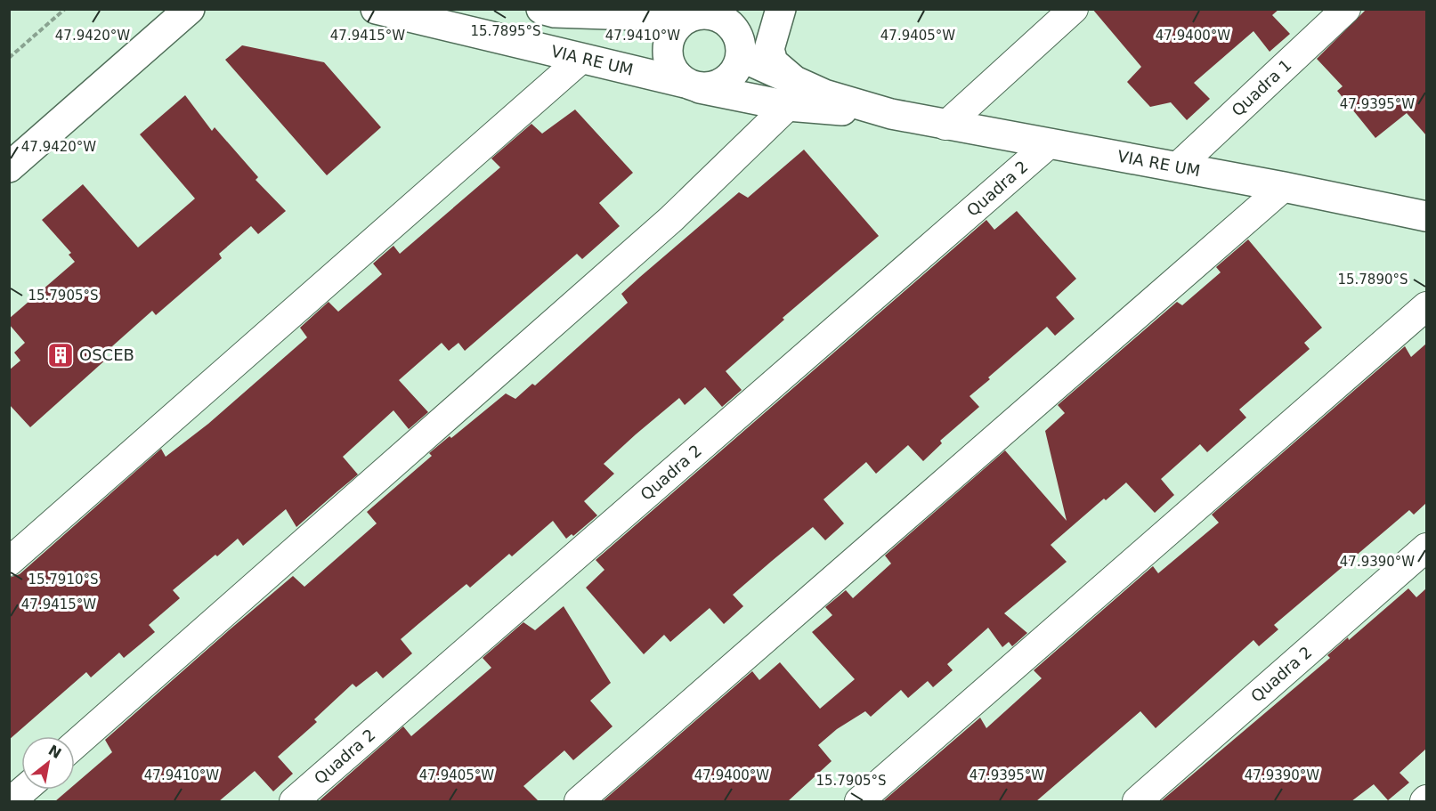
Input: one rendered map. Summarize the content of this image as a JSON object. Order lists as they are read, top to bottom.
{
  "streets": {
    "street": ["VIA RE UM", "Quadra 1", "Quadra 2"]
  },
  "crossings": [
    ["VIA RE UM", "Quadra 1"],
    ["VIA RE UM", "Quadra 2"]
  ],
  "places": {
    "building": ["OSCEB"]
  },
  "north": "top right",
  "coordinates": [
    "15.7895°S",
    "47.9420°W",
    "47.9410°W",
    "47.9405°W",
    "47.9400°W",
    "47.9415°W",
    "47.9395°W",
    "15.7890°S",
    "15.7905°S",
    "47.9390°W",
    "15.7910°S"
  ]
}
